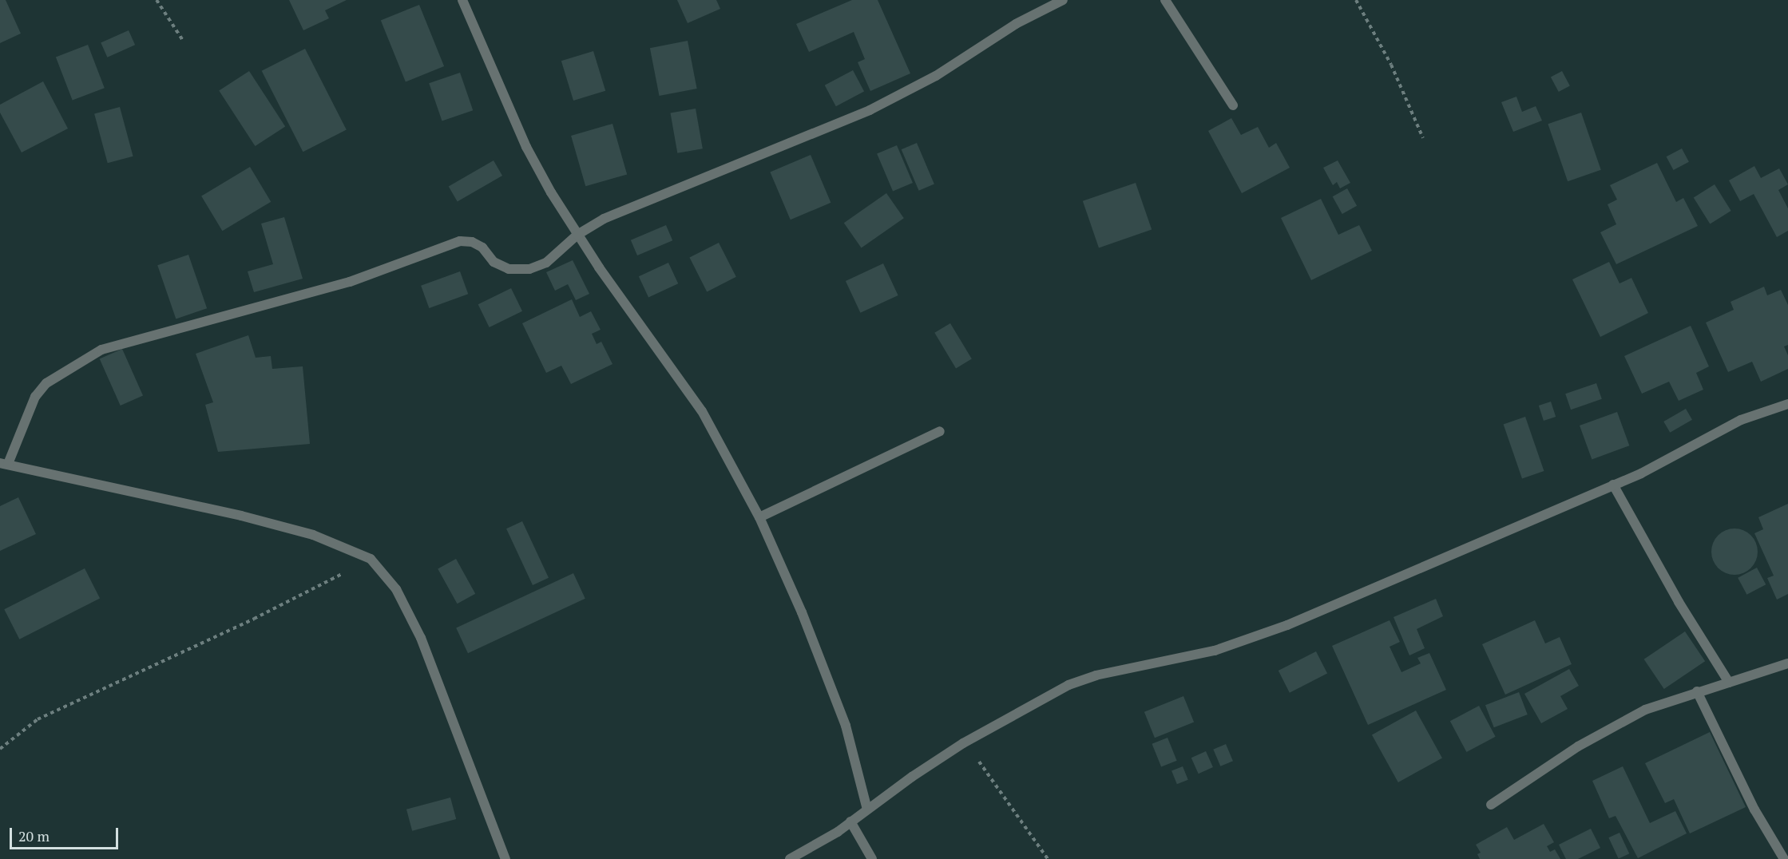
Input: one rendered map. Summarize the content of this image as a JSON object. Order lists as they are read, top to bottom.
{
  "scale_bar": "20 m"
}
